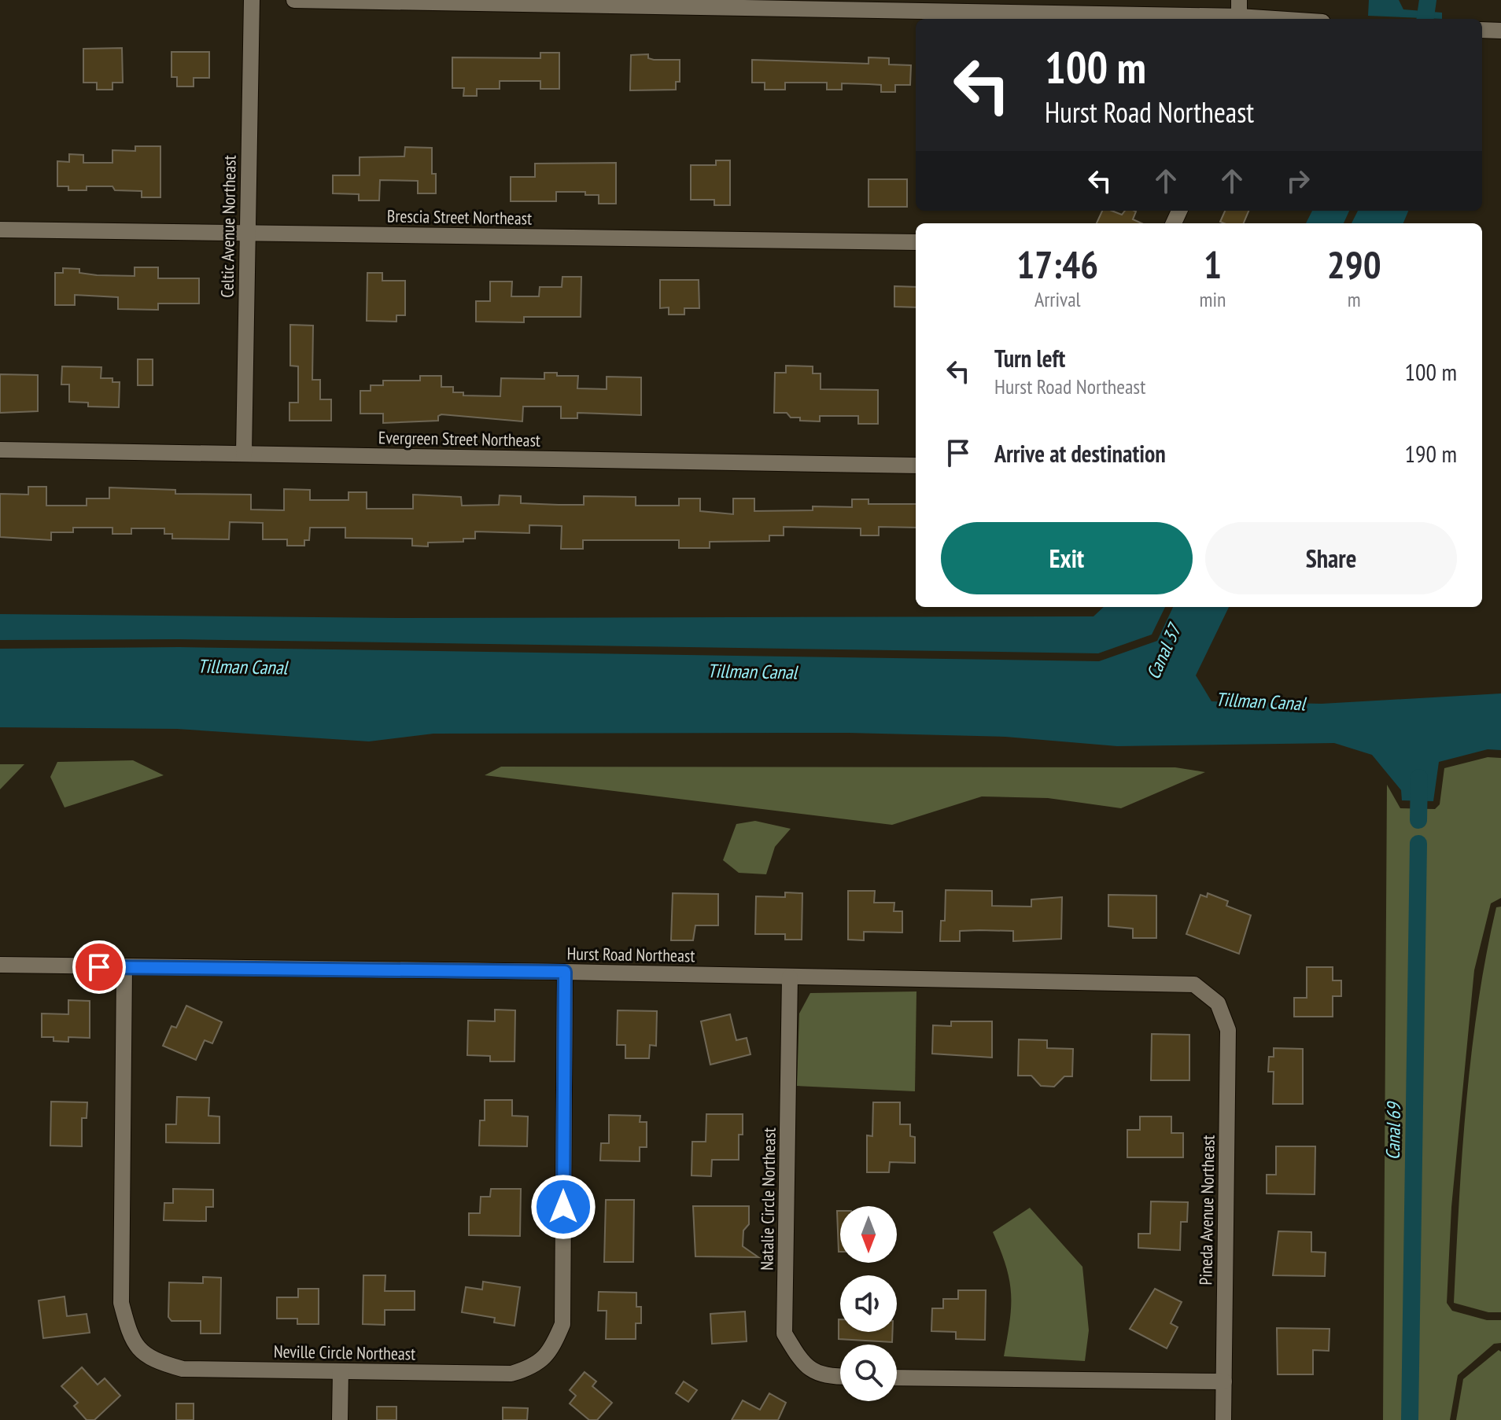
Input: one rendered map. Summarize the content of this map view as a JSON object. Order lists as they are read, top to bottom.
{
  "streets": {
    "street": [
      "Brescia Street Northeast",
      "Celtic Avenue Northeast",
      "Evergreen Street Northeast",
      "Hurst Road Northeast",
      "Natalie Circle Northeast",
      "Pineda Avenue Northeast",
      "Neville Circle Northeast"
    ]
  },
  "crossings": [
    ["Brescia Street Northeast", "Celtic Avenue Northeast"],
    ["Celtic Avenue Northeast", "Evergreen Street Northeast"],
    ["Hurst Road Northeast", "Natalie Circle Northeast"],
    ["Hurst Road Northeast", "Pineda Avenue Northeast"],
    ["Hurst Road Northeast", "Neville Circle Northeast"]
  ],
  "water": ["Canal 37", "Tillman Canal", "Canal 69"],
  "north": "bottom",
  "page": {
    "turn": ["100 m", "Hurst Road Northeast"],
    "eta": [
      "17:46",
      "Arrival",
      "1",
      "min",
      "290",
      "m"
    ],
    "list": [
      {
        "name": "Turn left",
        "note": "Hurst Road Northeast",
        "value": "100 m"
      },
      {
        "name": "Arrive at destination",
        "value": "190 m"
      }
    ],
    "buttons": ["Exit", "Share"]
  }
}
